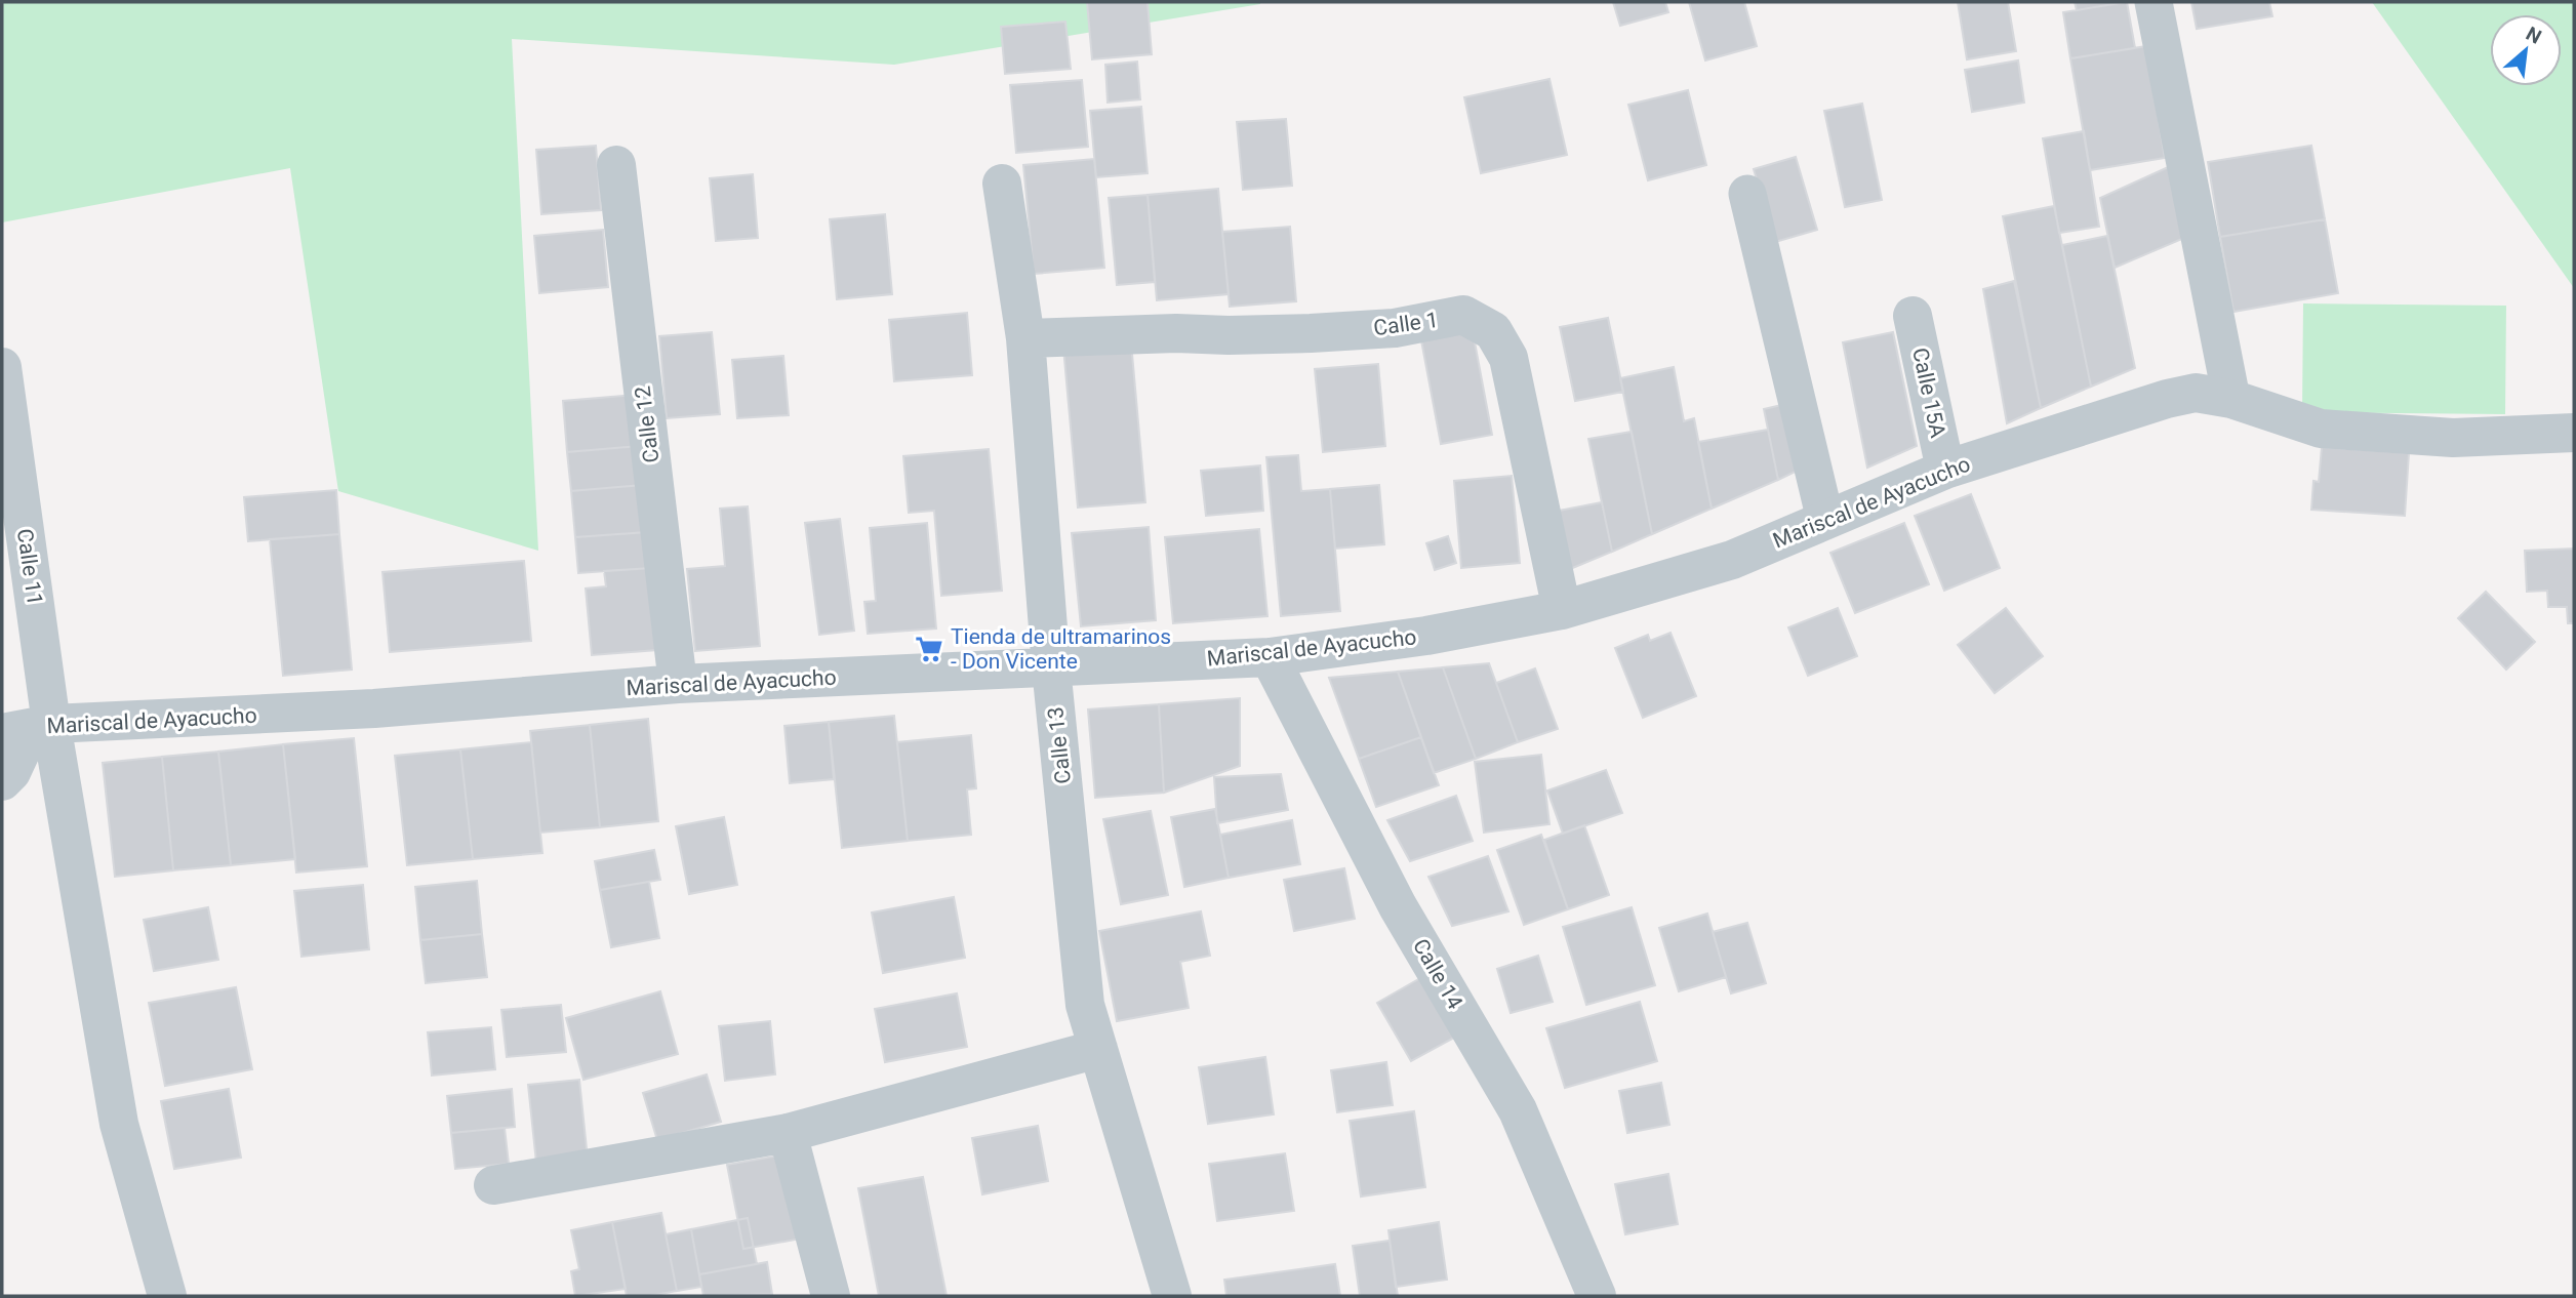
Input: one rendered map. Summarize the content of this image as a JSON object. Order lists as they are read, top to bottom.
{
  "streets": {
    "street": [
      "Calle 1",
      "Calle 15A",
      "Calle 12",
      "Mariscal de Ayacucho",
      "Calle 11",
      "Calle 13",
      "Calle 14"
    ]
  },
  "crossings": [
    ["Calle 1", "Mariscal de Ayacucho"],
    ["Calle 1", "Calle 13"],
    ["Calle 15A", "Mariscal de Ayacucho"],
    ["Calle 12", "Mariscal de Ayacucho"],
    ["Mariscal de Ayacucho", "Calle 11"],
    ["Mariscal de Ayacucho", "Calle 13"],
    ["Mariscal de Ayacucho", "Calle 14"]
  ],
  "places": {
    "supermarket": ["Tienda de ultramarinos - Don Vicente"]
  },
  "north": "top right"
}
